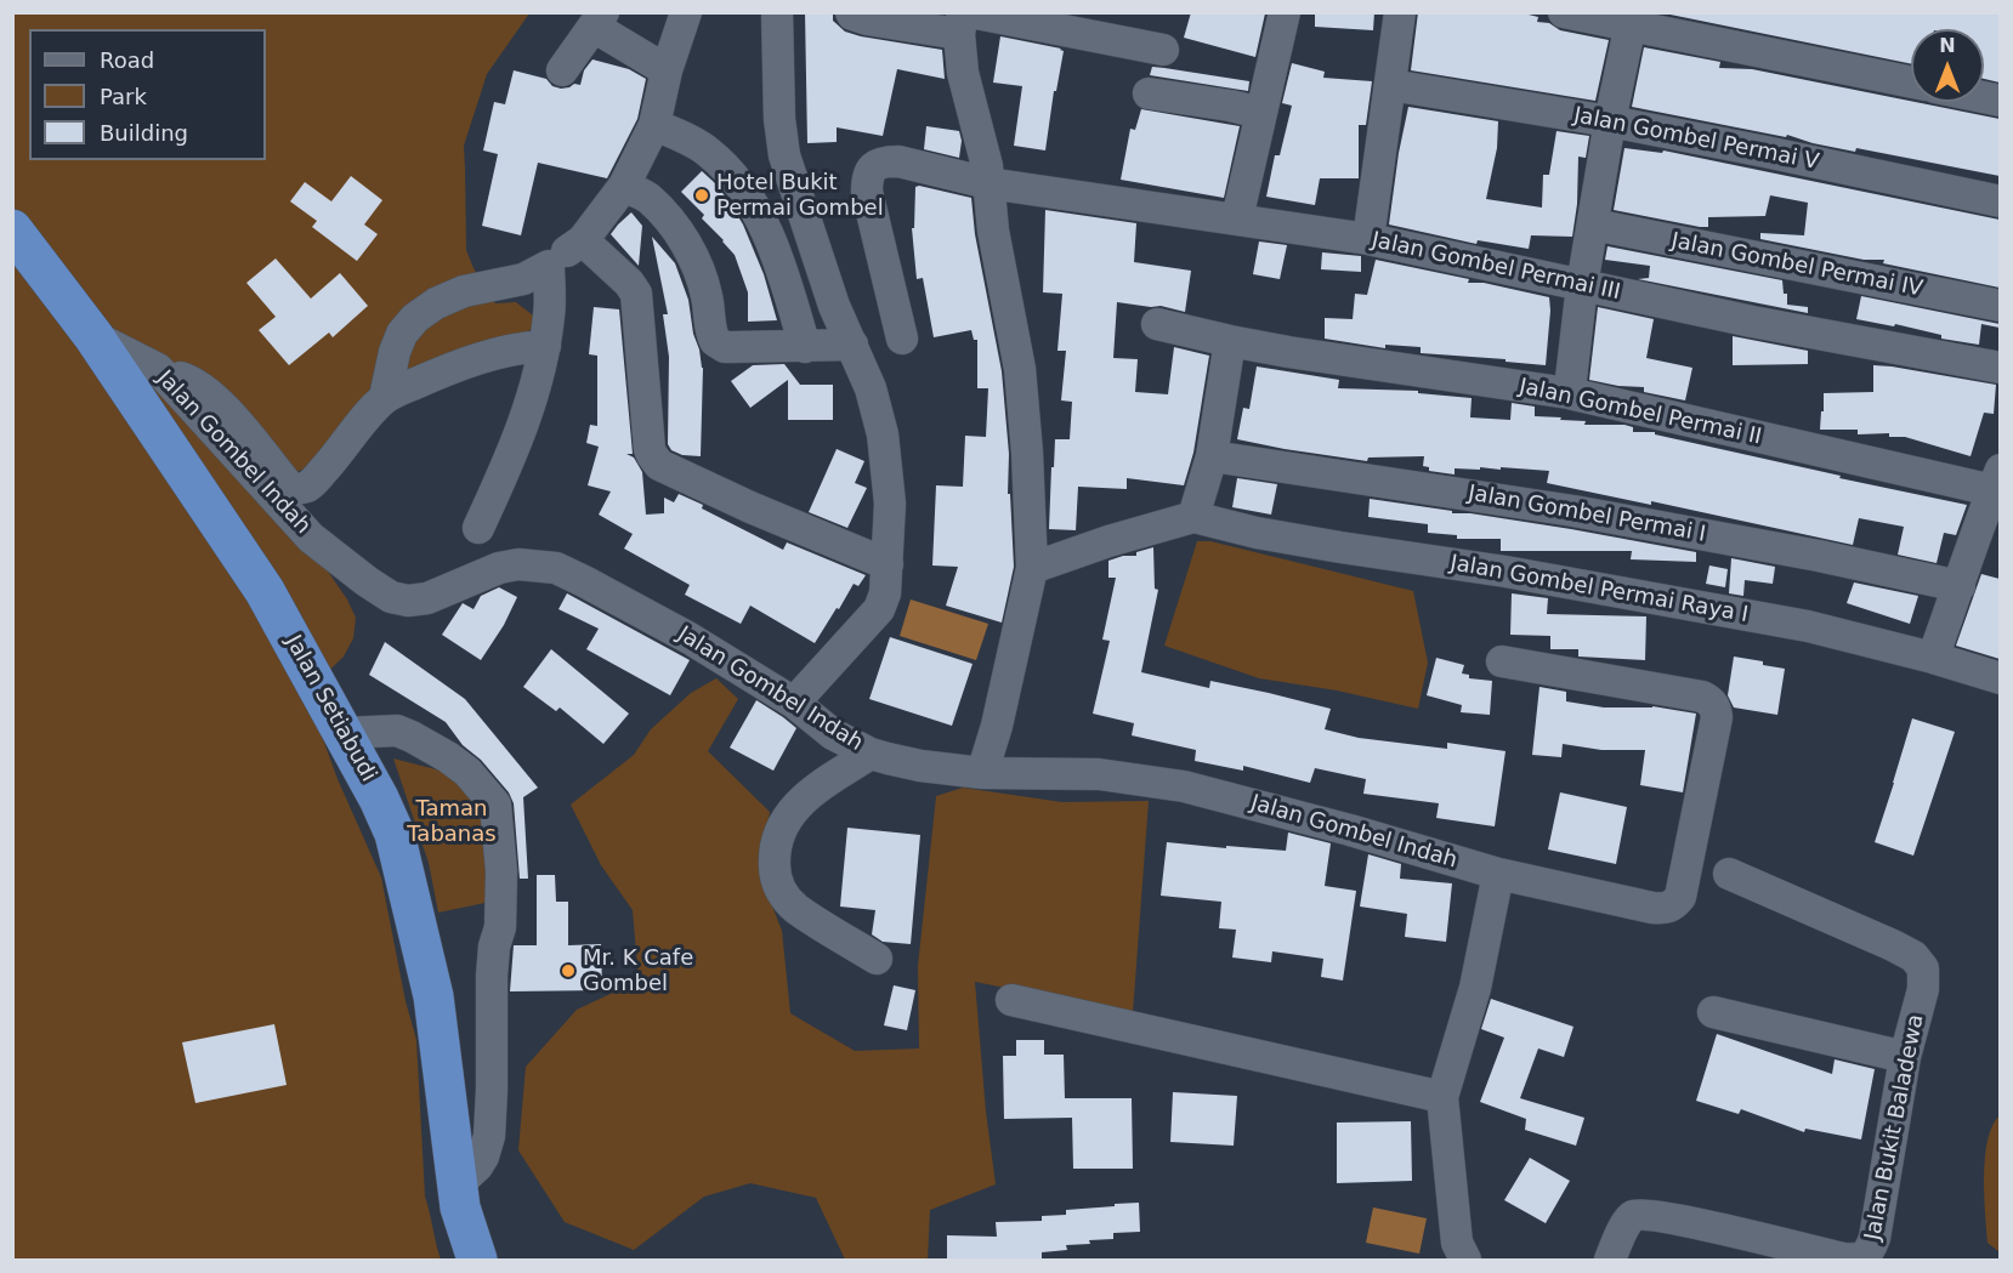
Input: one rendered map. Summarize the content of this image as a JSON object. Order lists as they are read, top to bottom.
{
  "streets": {
    "highway": ["Jalan Setiabudi"],
    "street": [
      "Jalan Gombel Permai V",
      "Jalan Gombel Permai IV",
      "Jalan Gombel Permai III",
      "Jalan Gombel Permai II",
      "Jalan Gombel Indah",
      "Jalan Gombel Permai I",
      "Jalan Gombel Permai Raya I",
      "Jalan Bukit Baladewa"
    ]
  },
  "crossings": [
    ["Jalan Gombel Indah", "Jalan Setiabudi"]
  ],
  "parks": ["Taman Tabanas"],
  "places": ["Hotel Bukit Permai Gombel", "Mr. K Cafe Gombel"],
  "legend": ["Road", "Park", "Building"],
  "north": "top"
}
